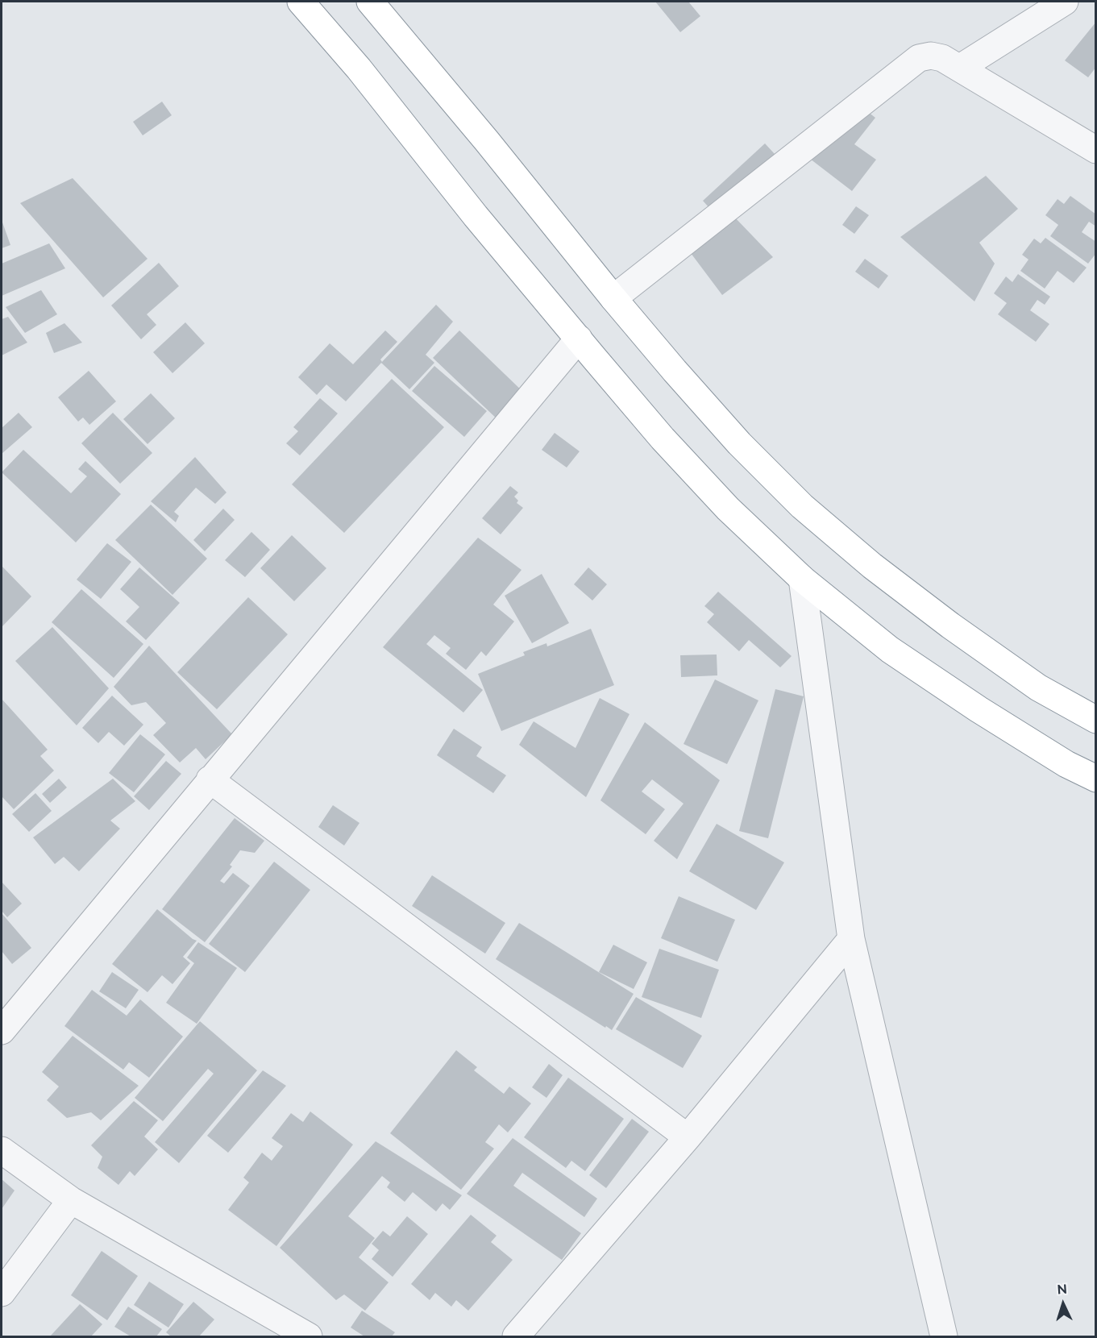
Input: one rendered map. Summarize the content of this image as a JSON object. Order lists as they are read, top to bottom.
{
  "north": "top"
}
